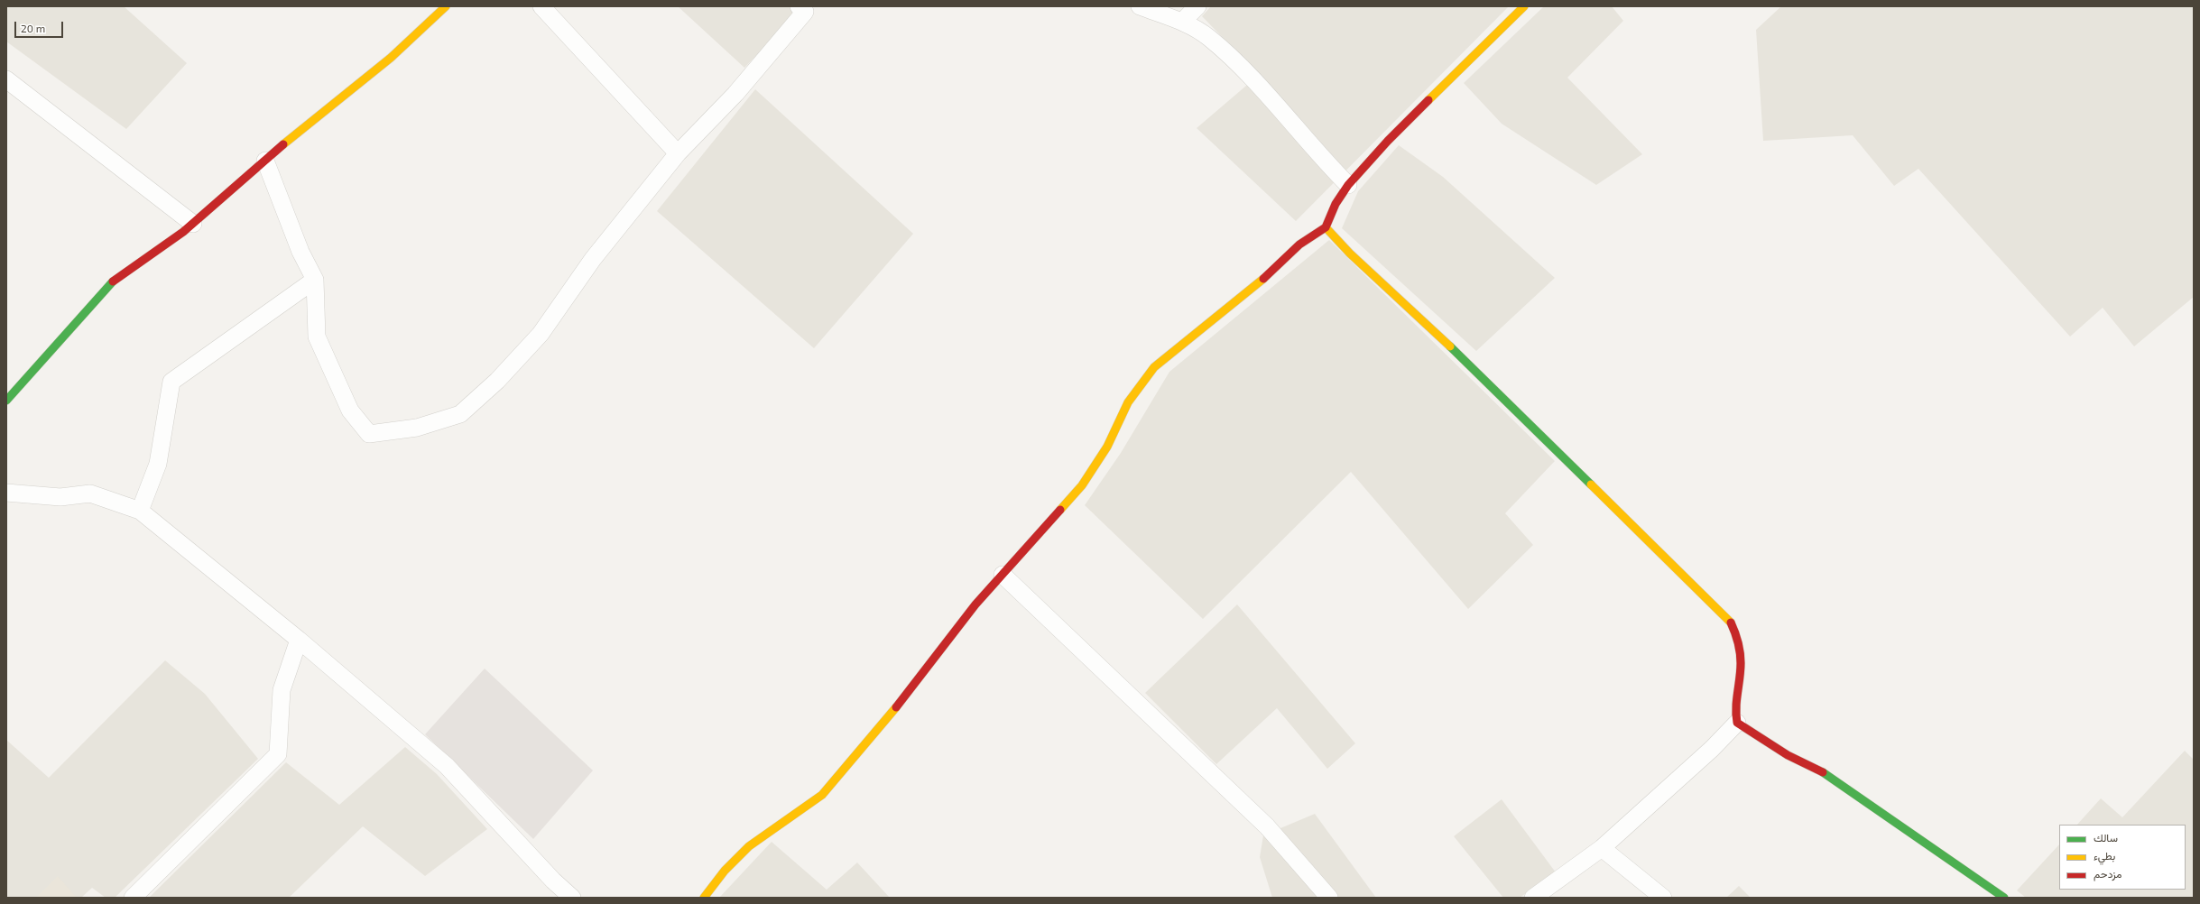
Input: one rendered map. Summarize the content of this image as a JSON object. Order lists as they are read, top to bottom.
{
  "legend": ["سالك", "بطيء", "مزدحم"],
  "scale_bar": "20 m"
}
